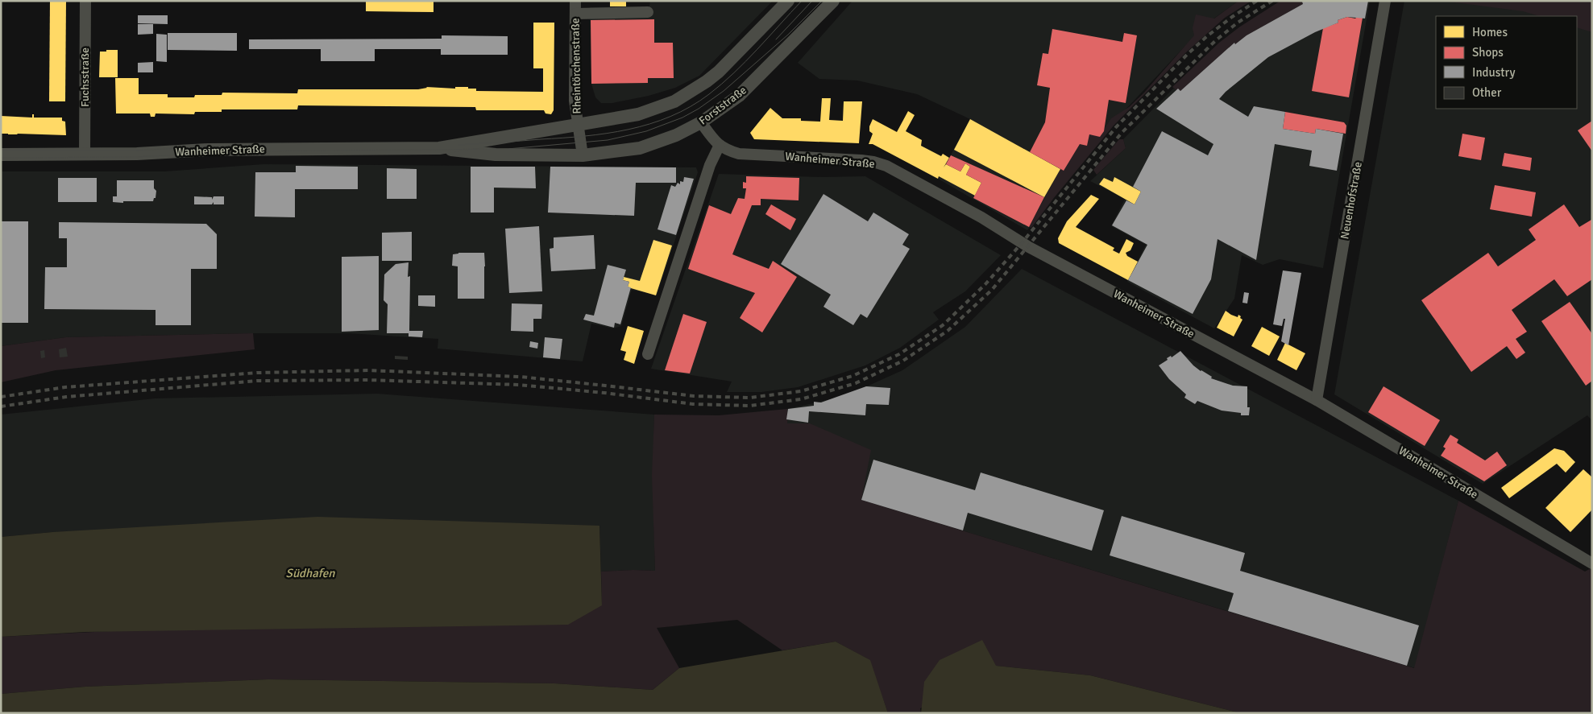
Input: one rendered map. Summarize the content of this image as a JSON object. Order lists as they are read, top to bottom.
{
  "streets": {
    "street": [
      "Rheintörchenstraße",
      "Fuchsstraße",
      "Forststraße",
      "Wanheimer Straße",
      "Neuenhofstraße"
    ]
  },
  "crossings": [
    ["Rheintörchenstraße", "Forststraße"],
    ["Rheintörchenstraße", "Wanheimer Straße"],
    ["Fuchsstraße", "Wanheimer Straße"],
    ["Forststraße", "Wanheimer Straße"],
    ["Wanheimer Straße", "Neuenhofstraße"]
  ],
  "water": ["Südhafen"],
  "legend": [
    "Homes",
    "Shops",
    "Industry",
    "Other"
  ]
}
